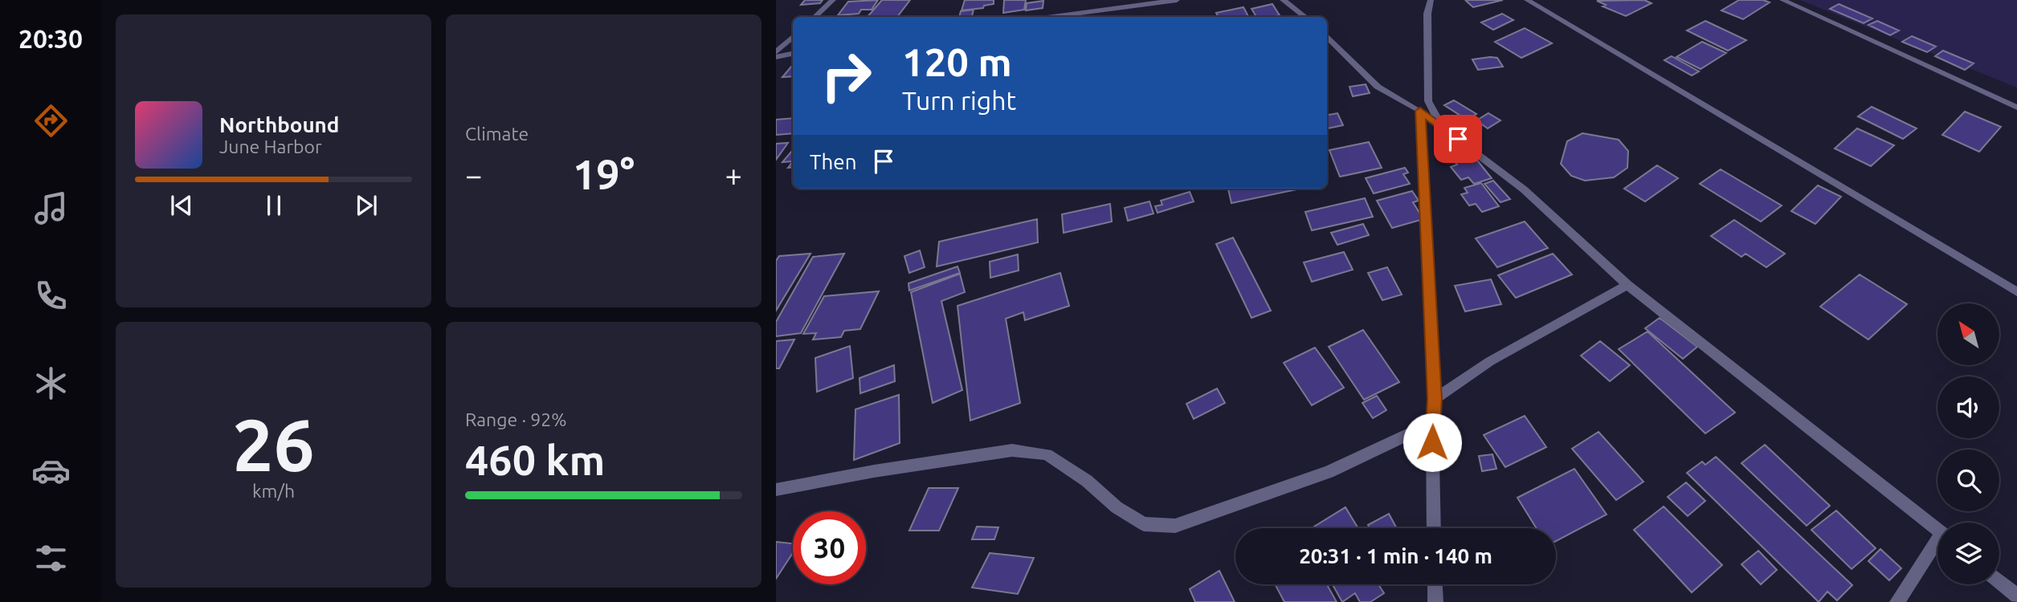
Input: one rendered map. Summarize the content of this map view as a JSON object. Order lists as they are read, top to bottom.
{
  "north": "top left",
  "page": {
    "tabs": "20:30",
    "tile": [
      "Climate",
      ["26", "km/h"],
      ["Range · 92%", "460 km"]
    ],
    "turn": ["120 m", "Turn right"],
    "song": ["Northbound", "June Harbor"],
    "then": "Then",
    "heat": ["−", "19°", "+"],
    "limit": "30",
    "trip": "20:31 · 1 min · 140 m"
  }
}
